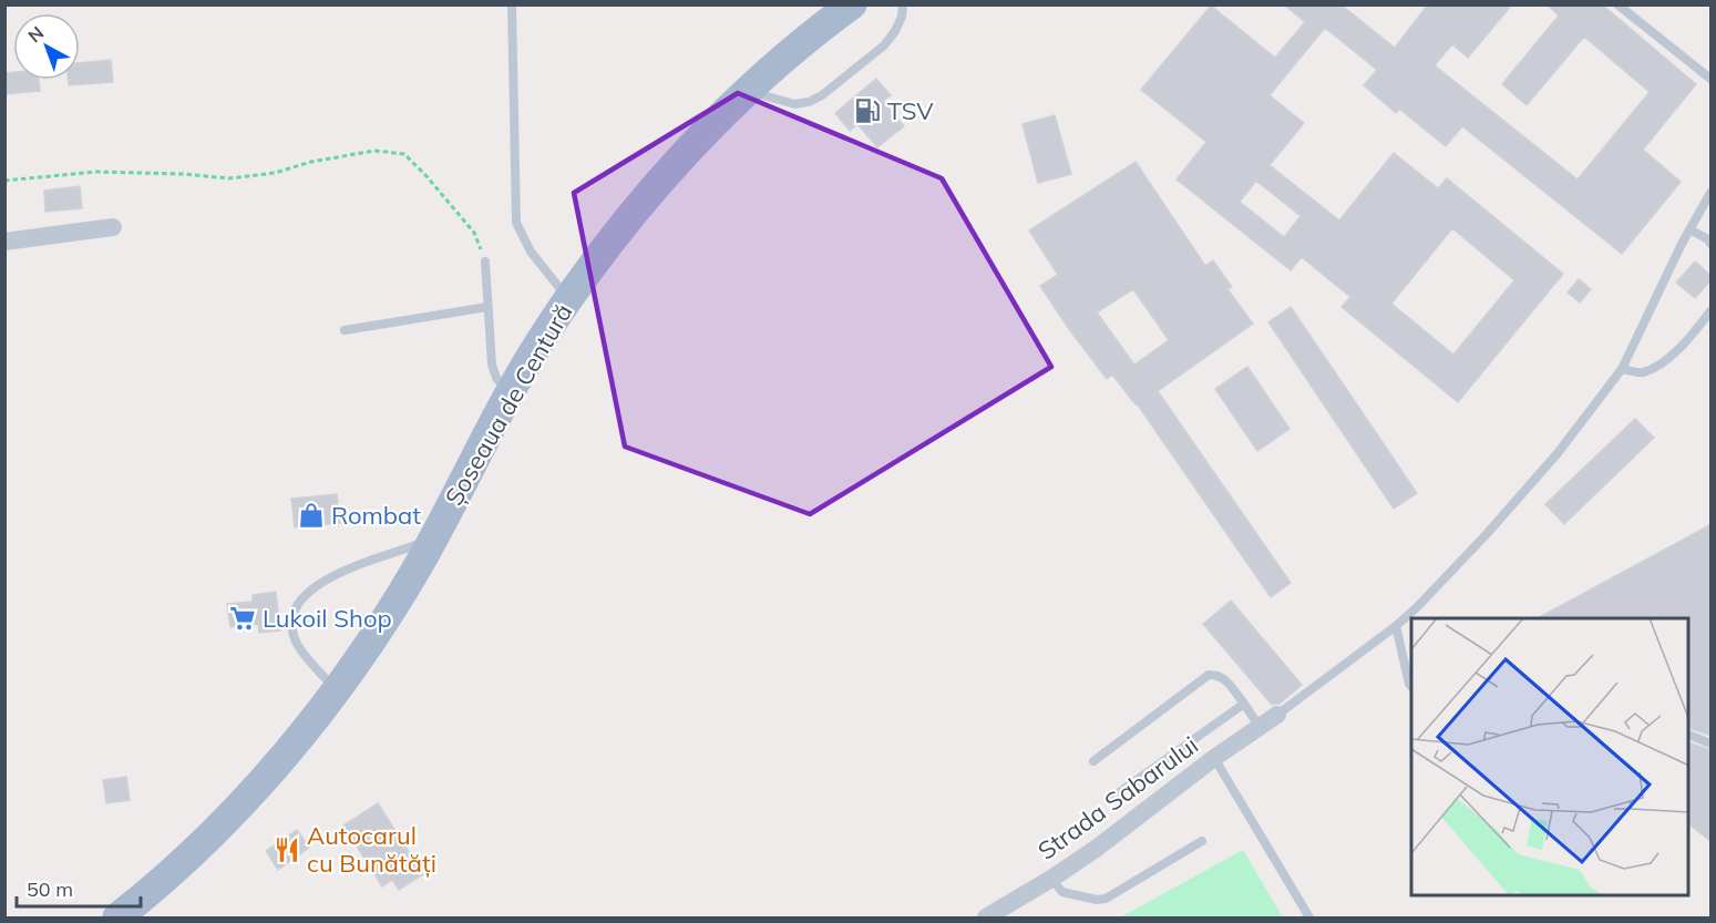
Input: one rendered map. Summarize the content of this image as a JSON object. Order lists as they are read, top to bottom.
{
  "streets": {
    "main road": ["Șoseaua de Centură"],
    "street": ["Strada Sabarului"]
  },
  "places": {
    "fuel station": ["TSV"],
    "shop": ["Rombat"],
    "supermarket": ["Lukoil Shop"],
    "restaurant": ["Autocarul cu Bunătăți"]
  },
  "scale_bar": "50 m",
  "north": "top left"
}
